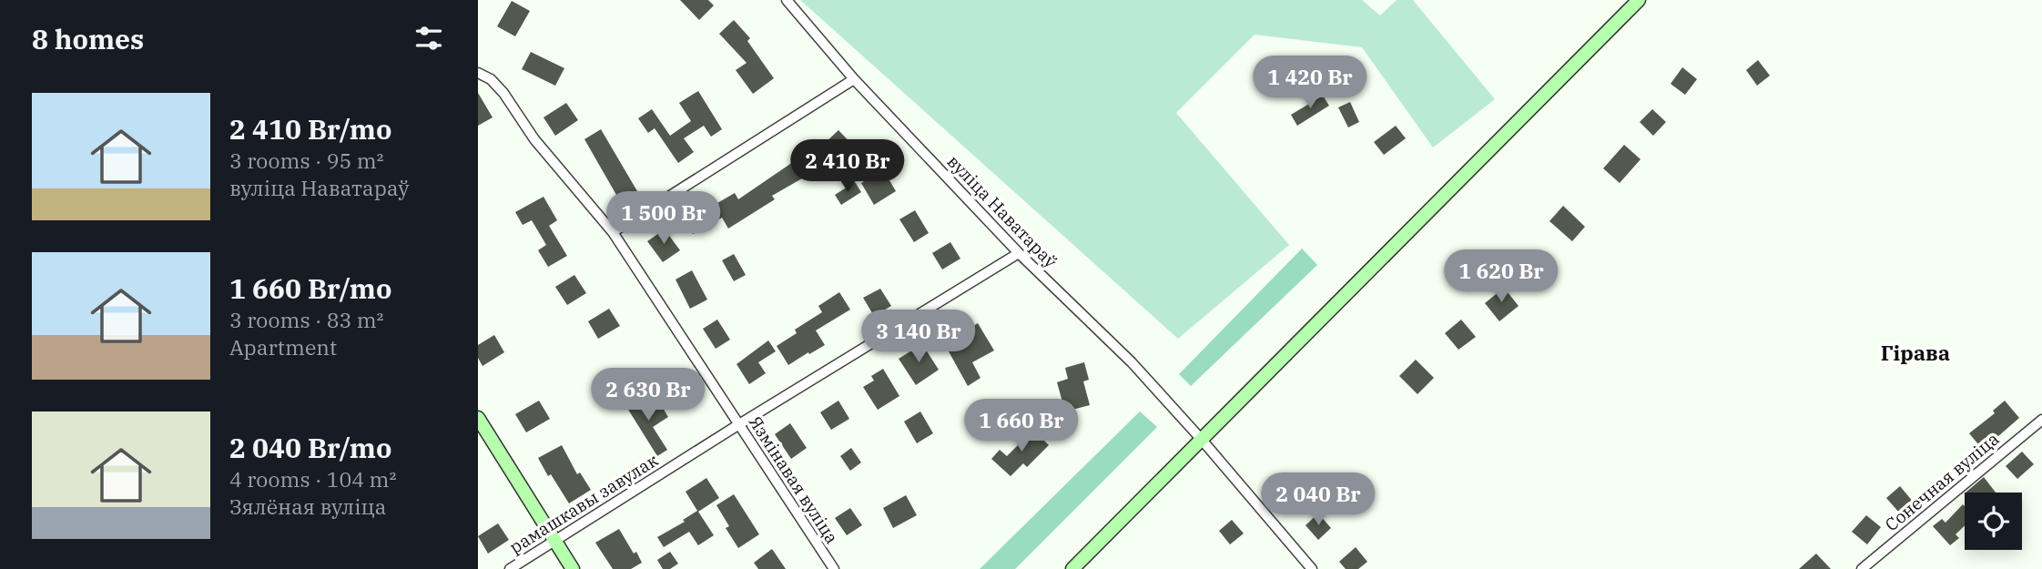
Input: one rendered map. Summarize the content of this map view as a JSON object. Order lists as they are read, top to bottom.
{
  "streets": {
    "street": [
      "вуліца Наватараў",
      "Язмінавая вуліца",
      "Сонечная вуліца",
      "рамашкавы завулак"
    ]
  },
  "crossings": [
    ["вуліца Наватараў", "рамашкавы завулак"],
    ["Язмінавая вуліца", "рамашкавы завулак"]
  ],
  "districts": ["Гірава"],
  "page": {
    "heading": "8 homes",
    "price": [
      "1 420 Br",
      "2 410 Br",
      "1 500 Br",
      "1 620 Br",
      "3 140 Br",
      "2 630 Br",
      "1 660 Br",
      "2 040 Br"
    ],
    "list": [
      {
        "name": "2 410 Br/mo",
        "note": "3 rooms · 95 m² · вуліца Наватараў"
      },
      {
        "name": "1 660 Br/mo",
        "note": "3 rooms · 83 m² · Apartment"
      },
      {
        "name": "2 040 Br/mo",
        "note": "4 rooms · 104 m² · Зялёная вуліца"
      }
    ]
  }
}
